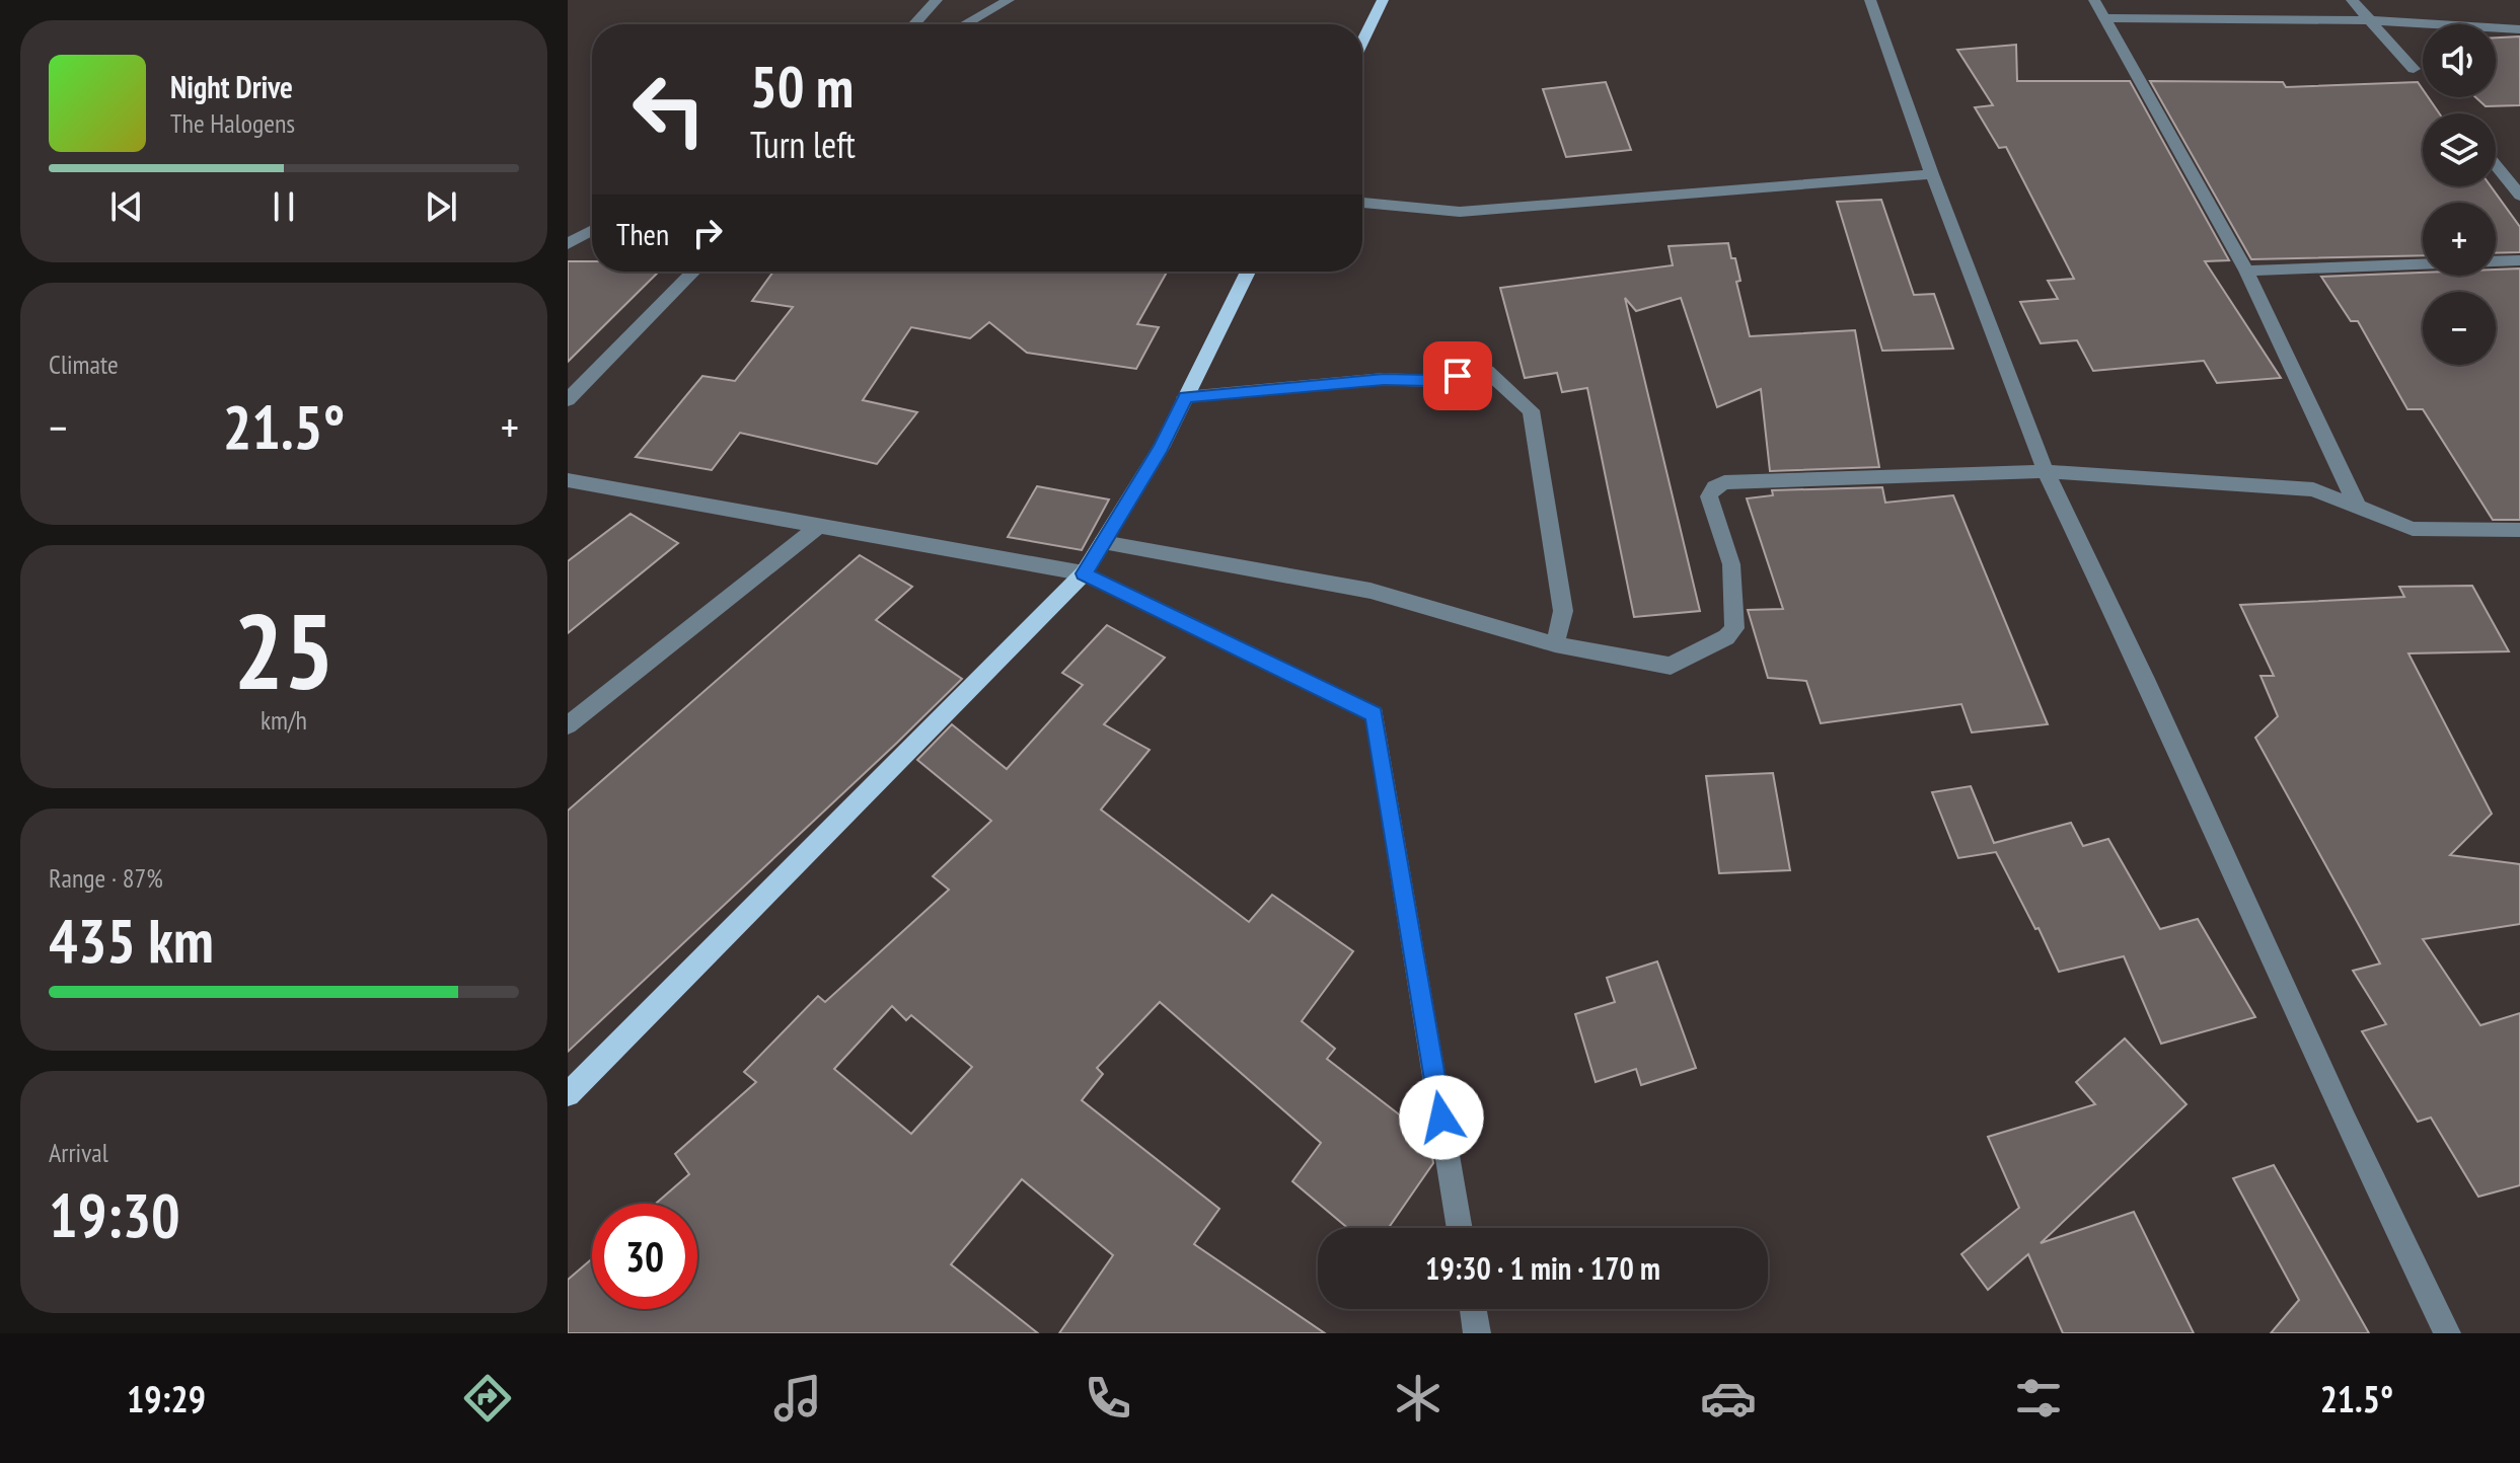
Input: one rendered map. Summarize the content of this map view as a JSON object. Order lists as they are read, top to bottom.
{
  "page": {
    "map_buttons": ["+", "−"],
    "turn": ["50 m", "Turn left"],
    "song": ["Night Drive", "The Halogens"],
    "then": "Then",
    "tile": [
      "Climate",
      ["25", "km/h"],
      ["Range · 87%", "435 km"],
      ["Arrival", "19:30"]
    ],
    "heat": ["−", "21.5°", "+"],
    "limit": "30",
    "trip": "19:30 · 1 min · 170 m",
    "tabs": ["19:29", "21.5°"]
  }
}
